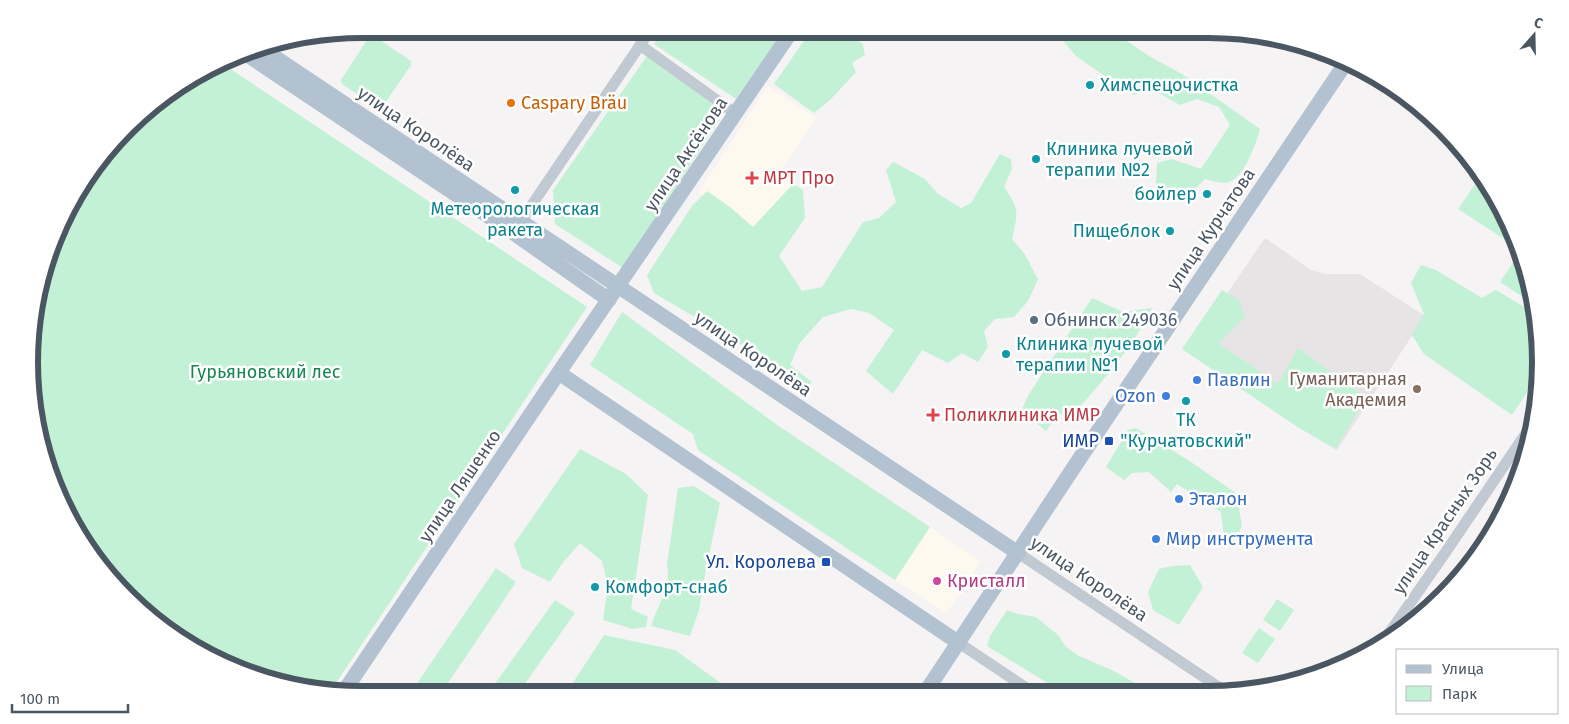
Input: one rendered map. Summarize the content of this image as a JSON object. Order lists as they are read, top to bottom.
{
  "streets": {
    "main road": [
      "улица Королёва",
      "улица Аксёнова",
      "улица Курчатова",
      "улица Ляшенко"
    ],
    "street": ["улица Красных Зорь"]
  },
  "crossings": [
    ["улица Королёва", "улица Аксёнова"],
    ["улица Королёва", "улица Курчатова"],
    ["улица Королёва", "улица Ляшенко"],
    ["улица Аксёнова", "улица Ляшенко"]
  ],
  "parks": ["Гурьяновский лес"],
  "places": {
    "other": [
      "Химспецочистка",
      "Caspary Bräu",
      "Клиника лучевой терапии №2",
      "Метеорологическая ракета",
      "бойлер",
      "Пищеблок",
      "Обнинск 249036",
      "Клиника лучевой терапии №1",
      "Павлин",
      "Гуманитарная Академия",
      "Ozon",
      "ТК \"Курчатовский\"",
      "Эталон",
      "Мир инструмента",
      "Кристалл",
      "Комфорт-снаб"
    ],
    "health": ["МРТ Про", "Поликлиника ИМР"],
    "transit": ["ИМР", "Ул. Королева"]
  },
  "legend": ["Улица", "Парк"],
  "scale_bar": "100 m",
  "north": "top"
}
